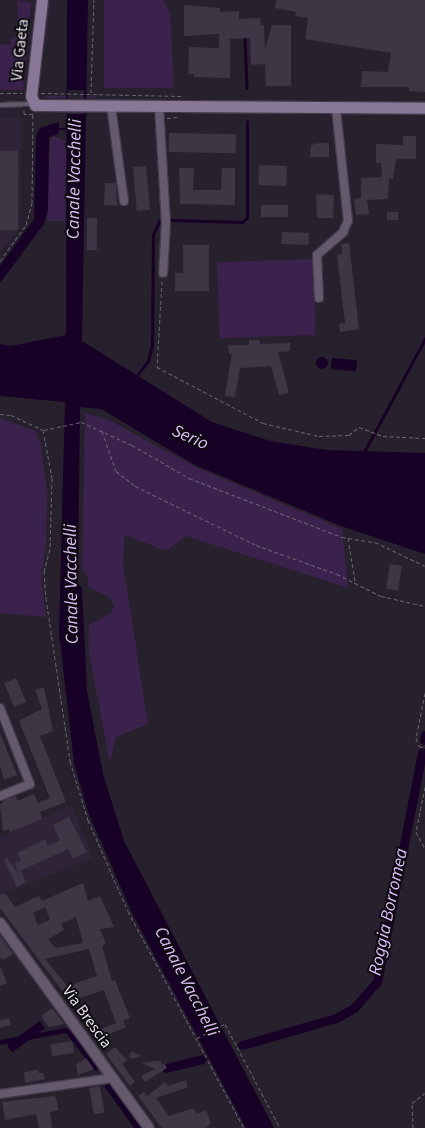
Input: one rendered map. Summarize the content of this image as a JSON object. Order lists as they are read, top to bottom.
{
  "streets": {
    "main road": ["Via Gaeta"],
    "street": ["Via Brescia"]
  },
  "water": ["Canale Vacchelli", "Serio", "Roggia Borromea"]
}
